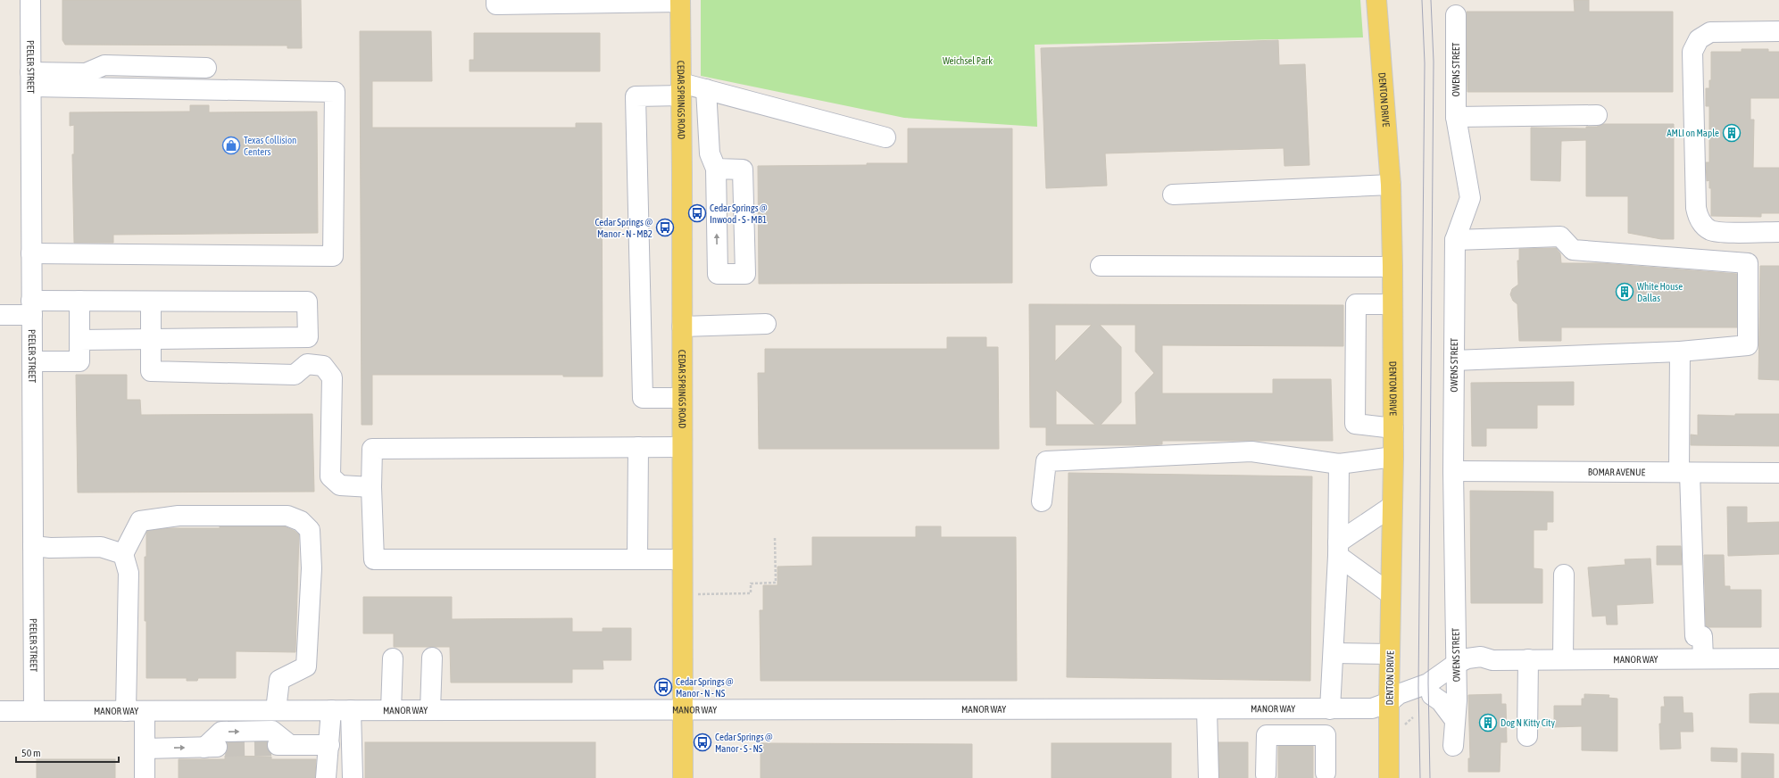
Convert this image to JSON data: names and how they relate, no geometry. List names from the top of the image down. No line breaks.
{"streets":{"main road":["CEDAR SPRINGS ROAD","DENTON DRIVE"],"street":["PEELER STREET","OWENS STREET","BOMAR AVENUE","MANOR WAY"]},"crossings":[["PEELER STREET","MANOR WAY"],["OWENS STREET","BOMAR AVENUE"],["OWENS STREET","MANOR WAY"],["CEDAR SPRINGS ROAD","MANOR WAY"],["DENTON DRIVE","MANOR WAY"]],"parks":["Weichsel Park"],"places":{"building":["AMLI on Maple","White House Dallas","Dog N Kitty City"],"shop":["Texas Collision Centers"],"bus stop":["Cedar Springs @ Inwood - S - MB1","Cedar Springs @ Manor - N - MB2","Cedar Springs @ Manor - N - NS","Cedar Springs @ Manor - S - NS"]},"scale_bar":"50 m"}
